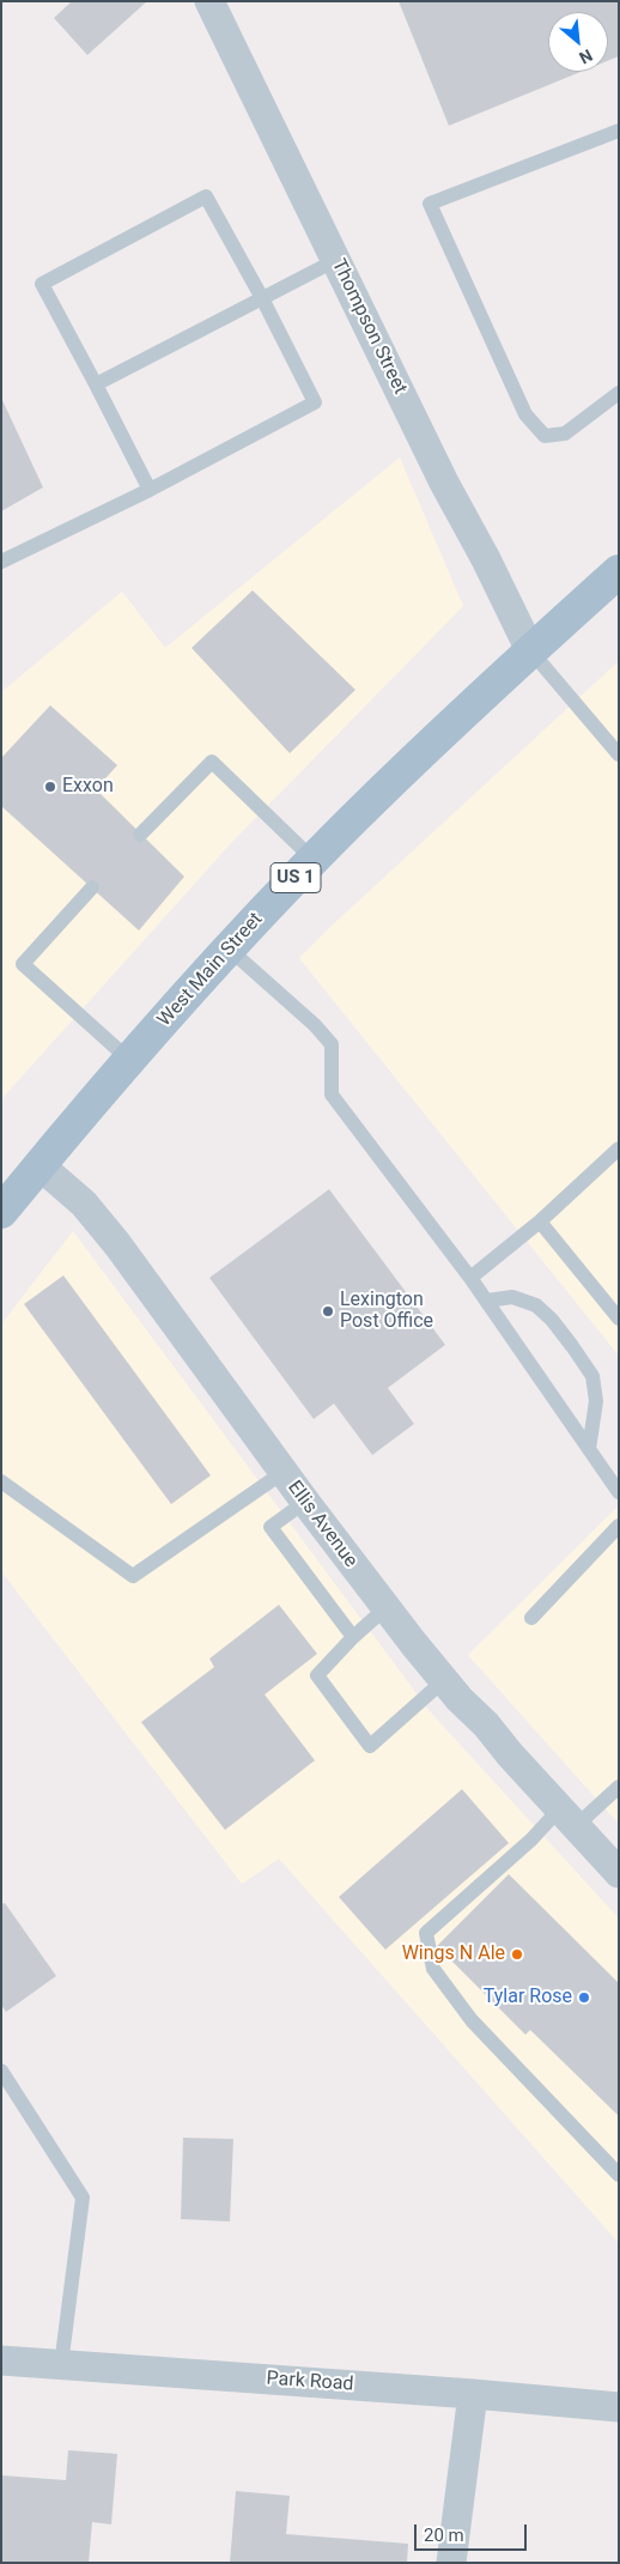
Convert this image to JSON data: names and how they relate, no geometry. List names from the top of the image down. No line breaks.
{"streets":{"main road":["US 1","West Main Street"],"street":["Thompson Street","Ellis Avenue","Park Road"]},"crossings":[["Thompson Street","West Main Street"],["West Main Street","Ellis Avenue"]],"places":["Exxon","Lexington Post Office","Wings N Ale","Tylar Rose"],"scale_bar":"20 m","north":"bottom right"}
